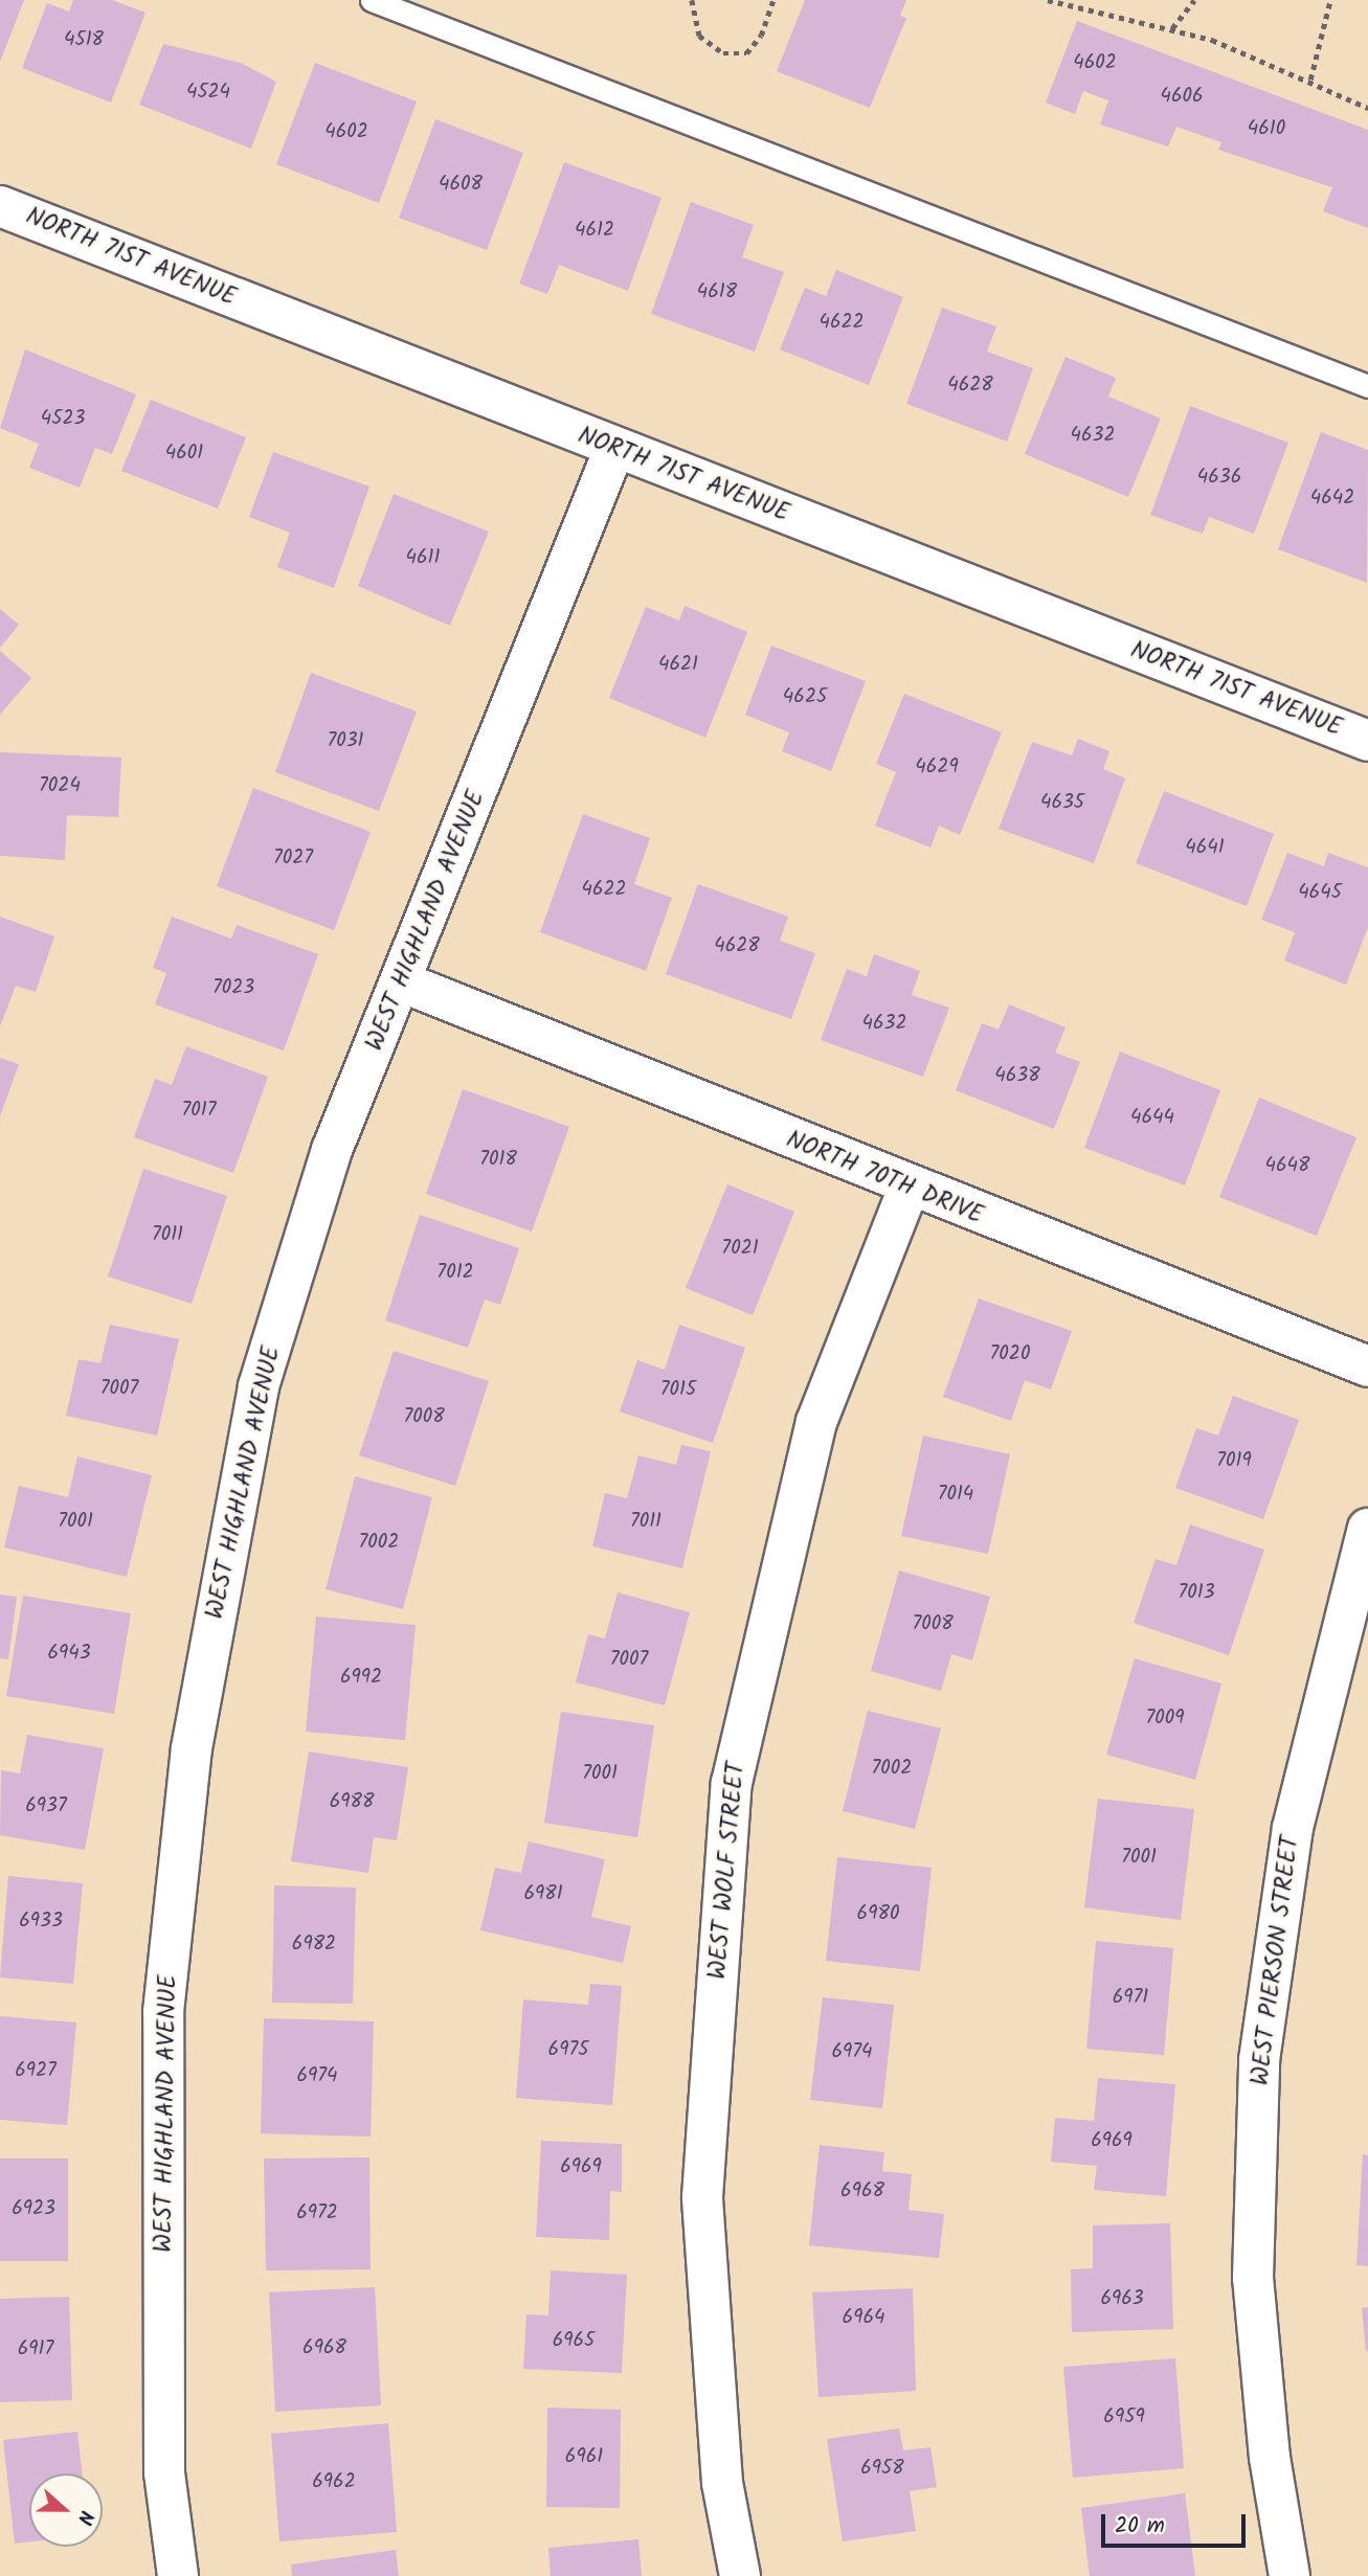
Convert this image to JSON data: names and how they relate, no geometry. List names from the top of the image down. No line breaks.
{"streets":{"street":["NORTH 71ST AVENUE","WEST HIGHLAND AVENUE","NORTH 70TH DRIVE","WEST WOLF STREET","WEST PIERSON STREET"]},"crossings":[["NORTH 71ST AVENUE","WEST HIGHLAND AVENUE"],["WEST HIGHLAND AVENUE","NORTH 70TH DRIVE"],["NORTH 70TH DRIVE","WEST WOLF STREET"]],"house_numbers":["4518","4602","4524","4606","4610","4602","4608","4612","4618","4622","4628","4523","4632","4601","4636","4642","4611","4621","4625","7031","4629","7024","4635","4641","7027","4622","4645","4628","7023","4632","4638","7017","4644","7018","4648","7011","7021","7012","7020","7007","7015","7008","7019","7014","7001","7011","7002","7013","7008","6943","7007","6992","7009","7002","7001","6988","6937","7001","6981","6980","6933","6982","6971","6975","6974","6927","6974","6969","6969","6968","6923","6972","6963","6964","6965","6968","6917","6959","6961","6958","6962"],"scale_bar":"20 m","north":"right"}
